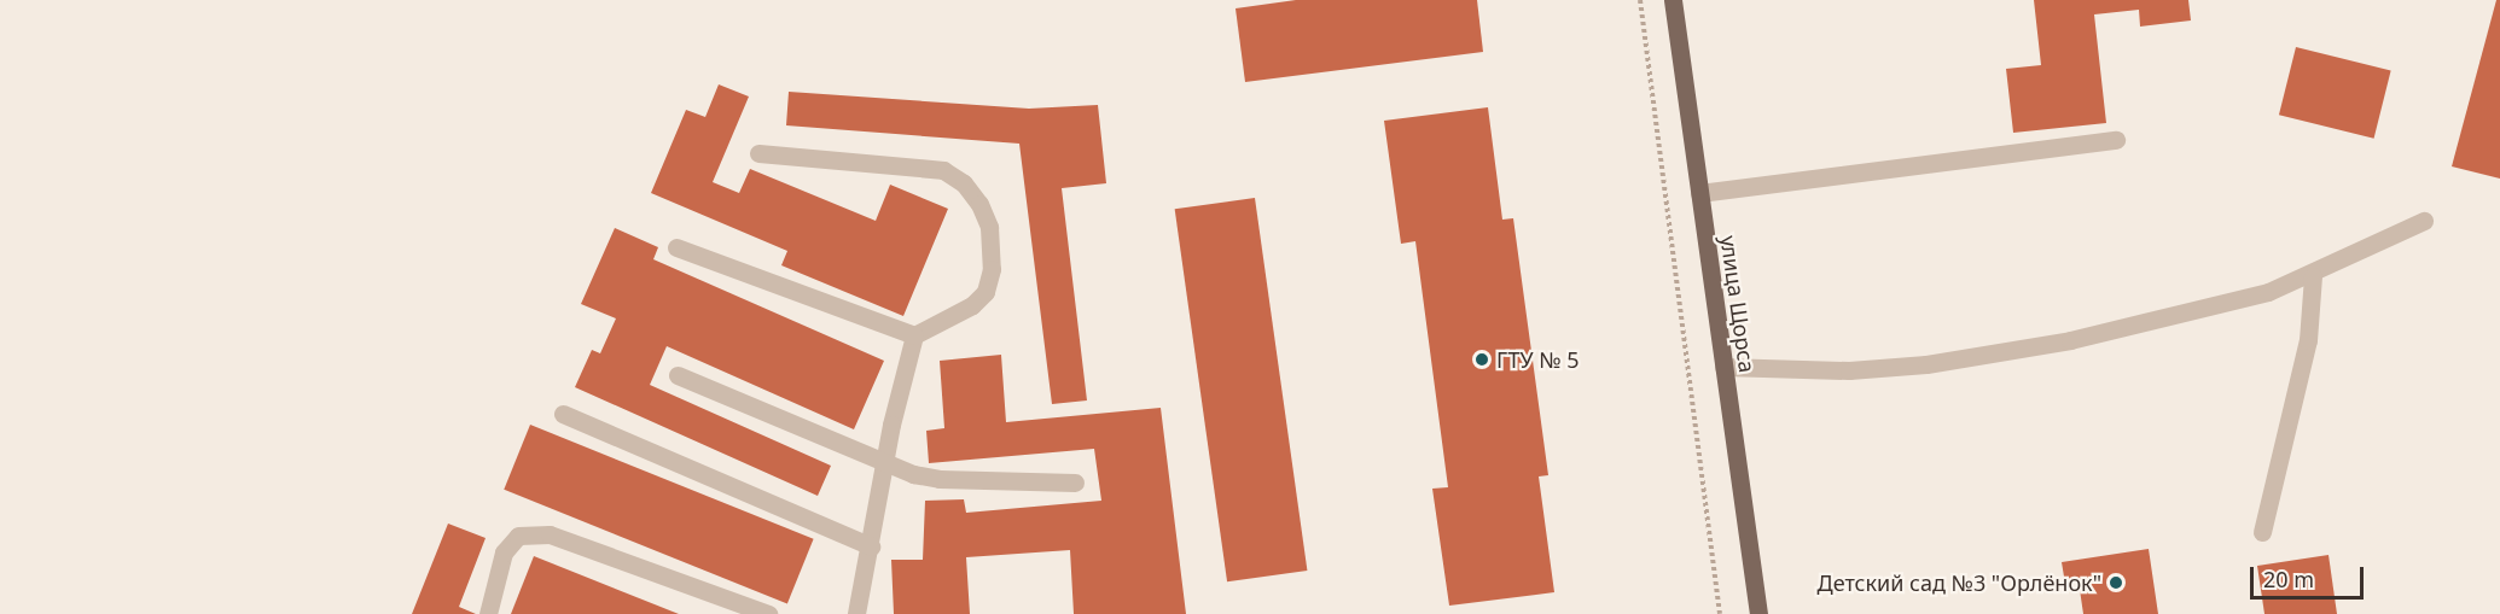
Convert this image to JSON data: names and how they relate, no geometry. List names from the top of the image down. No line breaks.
{"streets":{"main road":["улица Щорса"]},"places":["ГТУ № 5","Детский сад №3 \"Орлёнок\""],"scale_bar":"20 m"}
